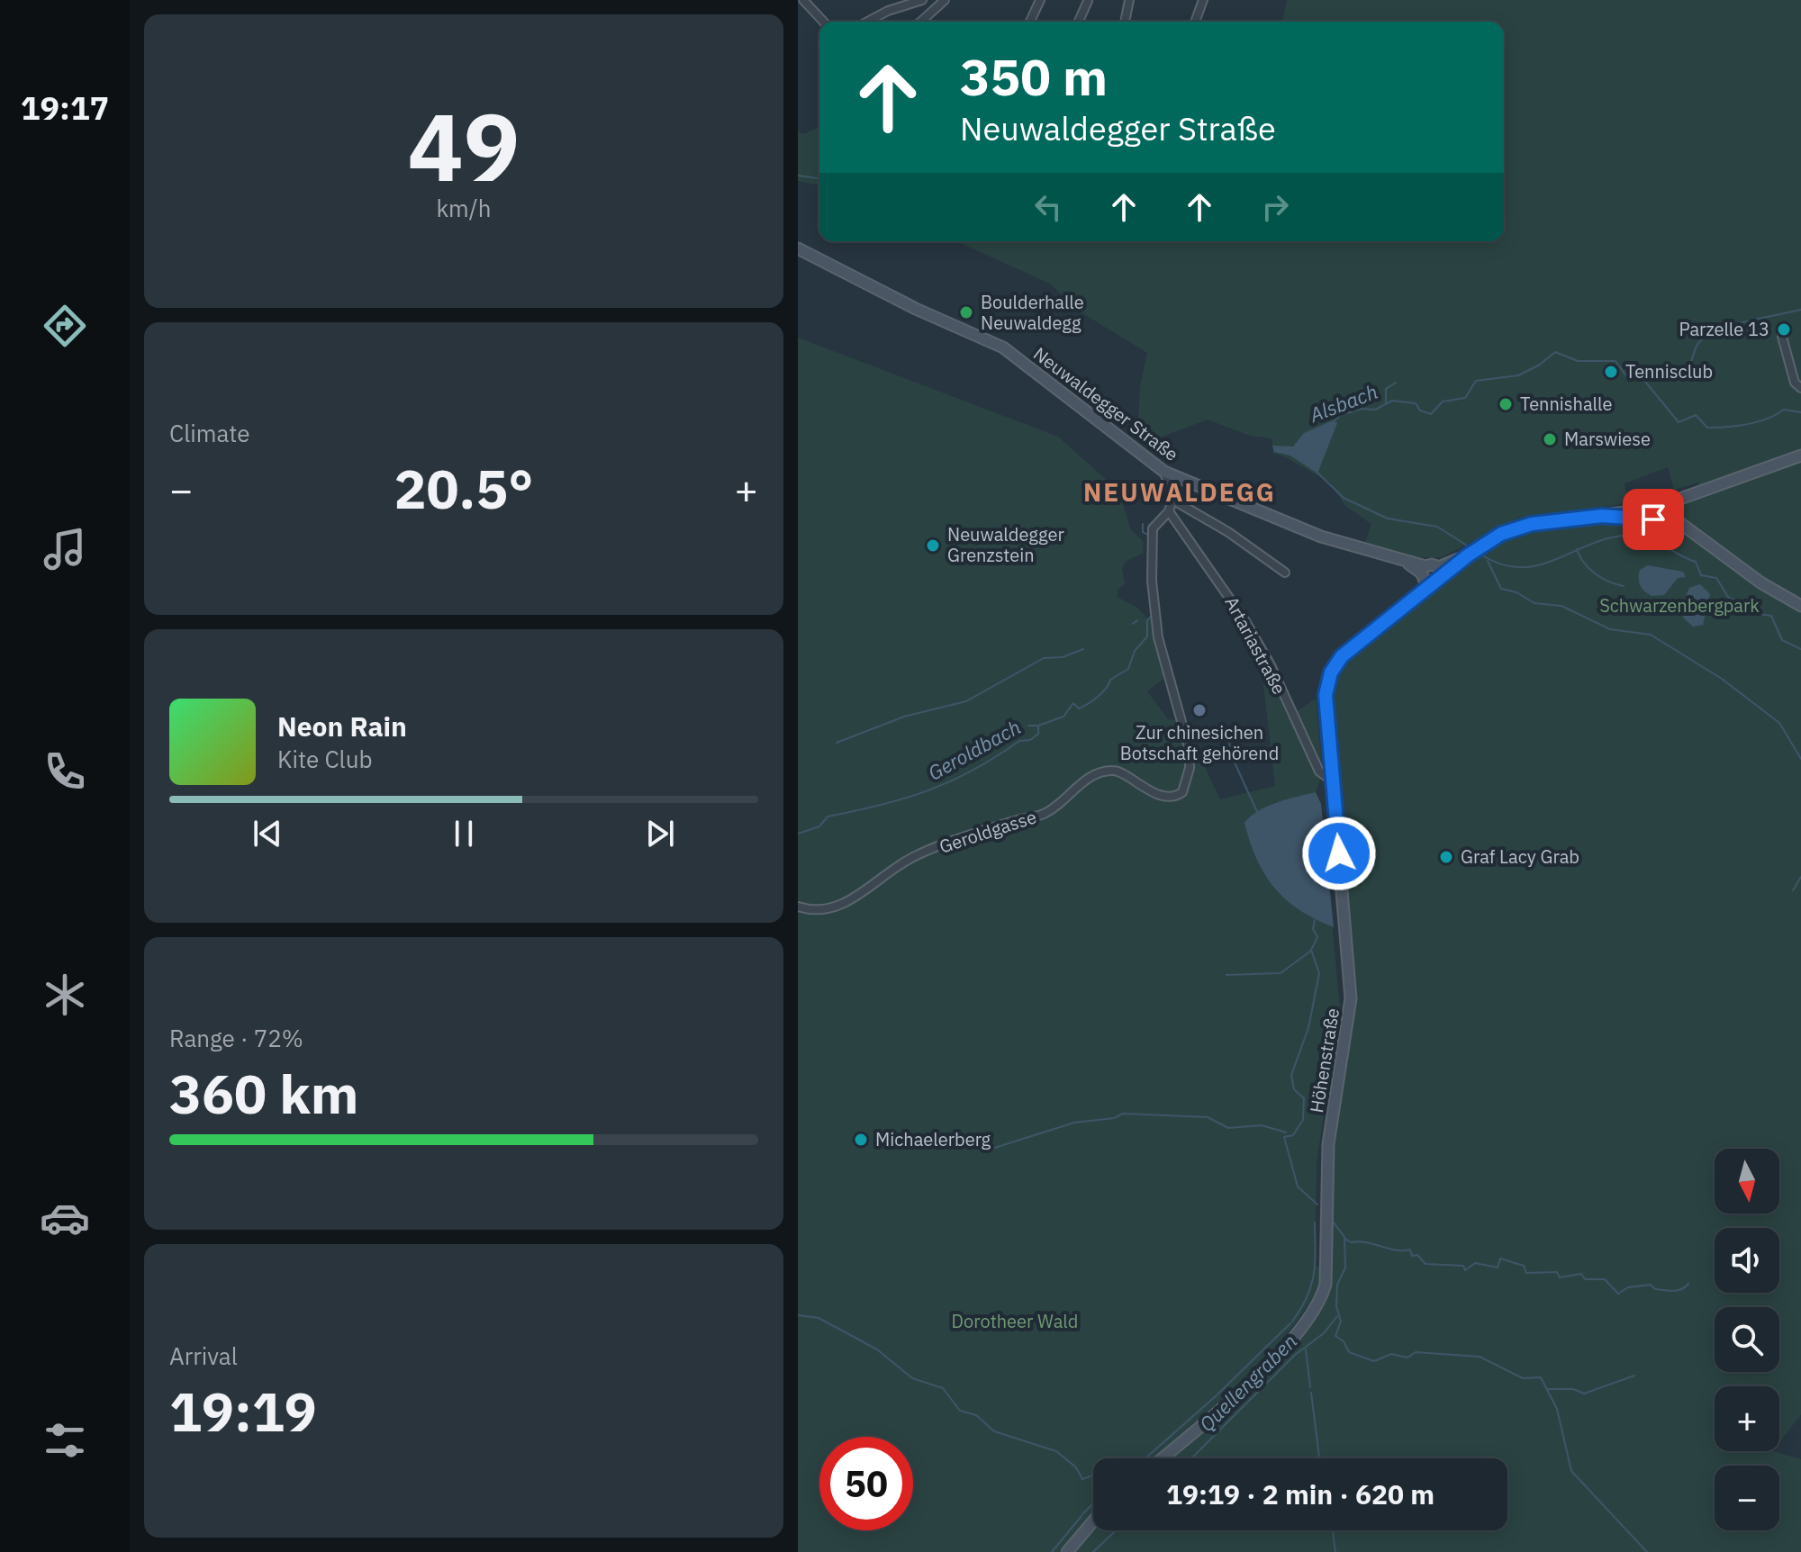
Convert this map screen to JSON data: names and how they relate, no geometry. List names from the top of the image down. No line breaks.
{"streets":{"main road":["Neuwaldegger Straße","Höhenstraße"],"street":["Artariastraße","Geroldgasse"]},"crossings":[["Neuwaldegger Straße","Höhenstraße"],["Artariastraße","Geroldgasse"],["Artariastraße","Höhenstraße"]],"districts":["NEUWALDEGG"],"water":["Alsbach","Geroldbach","Quellengraben"],"parks":["Schwarzenbergpark","Dorotheer Wald"],"places":["Boulderhalle Neuwaldegg","Parzelle 13","Tennisclub","Tennishalle","Marswiese","Neuwaldegger Grenzstein","Zur chinesichen Botschaft gehörend","Graf Lacy Grab","Michaelerberg"],"north":"bottom","page":{"tabs":"19:17","tile":[["49","km/h"],"Climate",["Range · 72%","360 km"],["Arrival","19:19"]],"turn":["350 m","Neuwaldegger Straße"],"heat":["−","20.5°","+"],"song":["Neon Rain","Kite Club"],"map_buttons":["+","−"],"limit":"50","trip":"19:19 · 2 min · 620 m"}}
